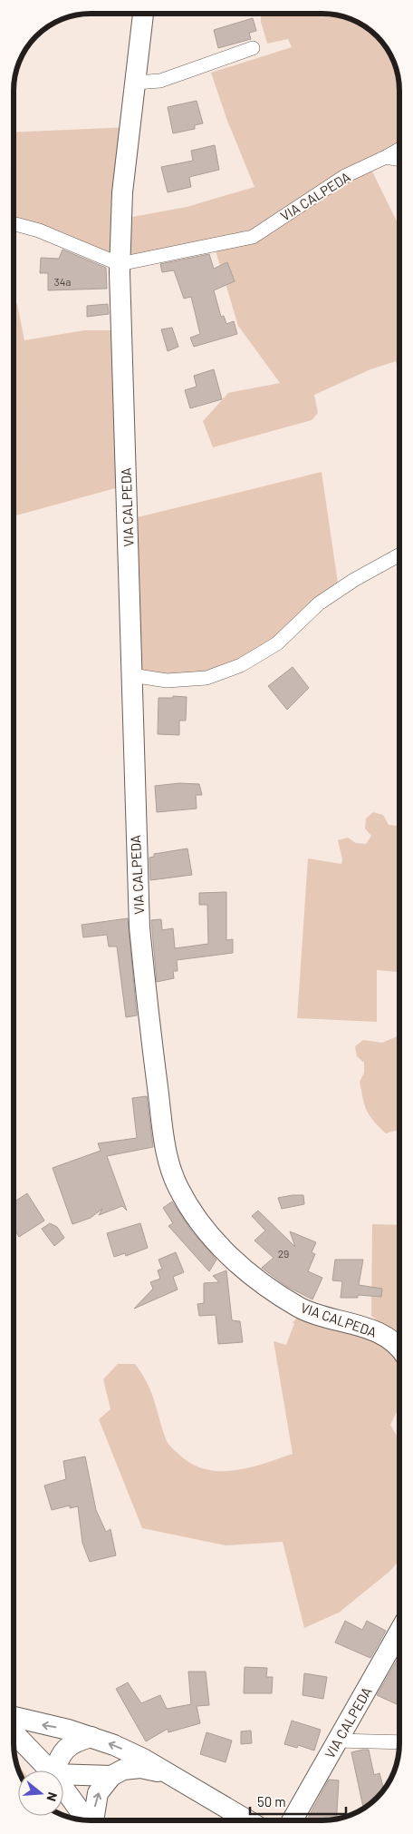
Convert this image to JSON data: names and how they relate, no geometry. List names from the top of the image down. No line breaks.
{"streets":{"street":["VIA CALPEDA"]},"house_numbers":["34a","29"],"scale_bar":"50 m","north":"right"}
